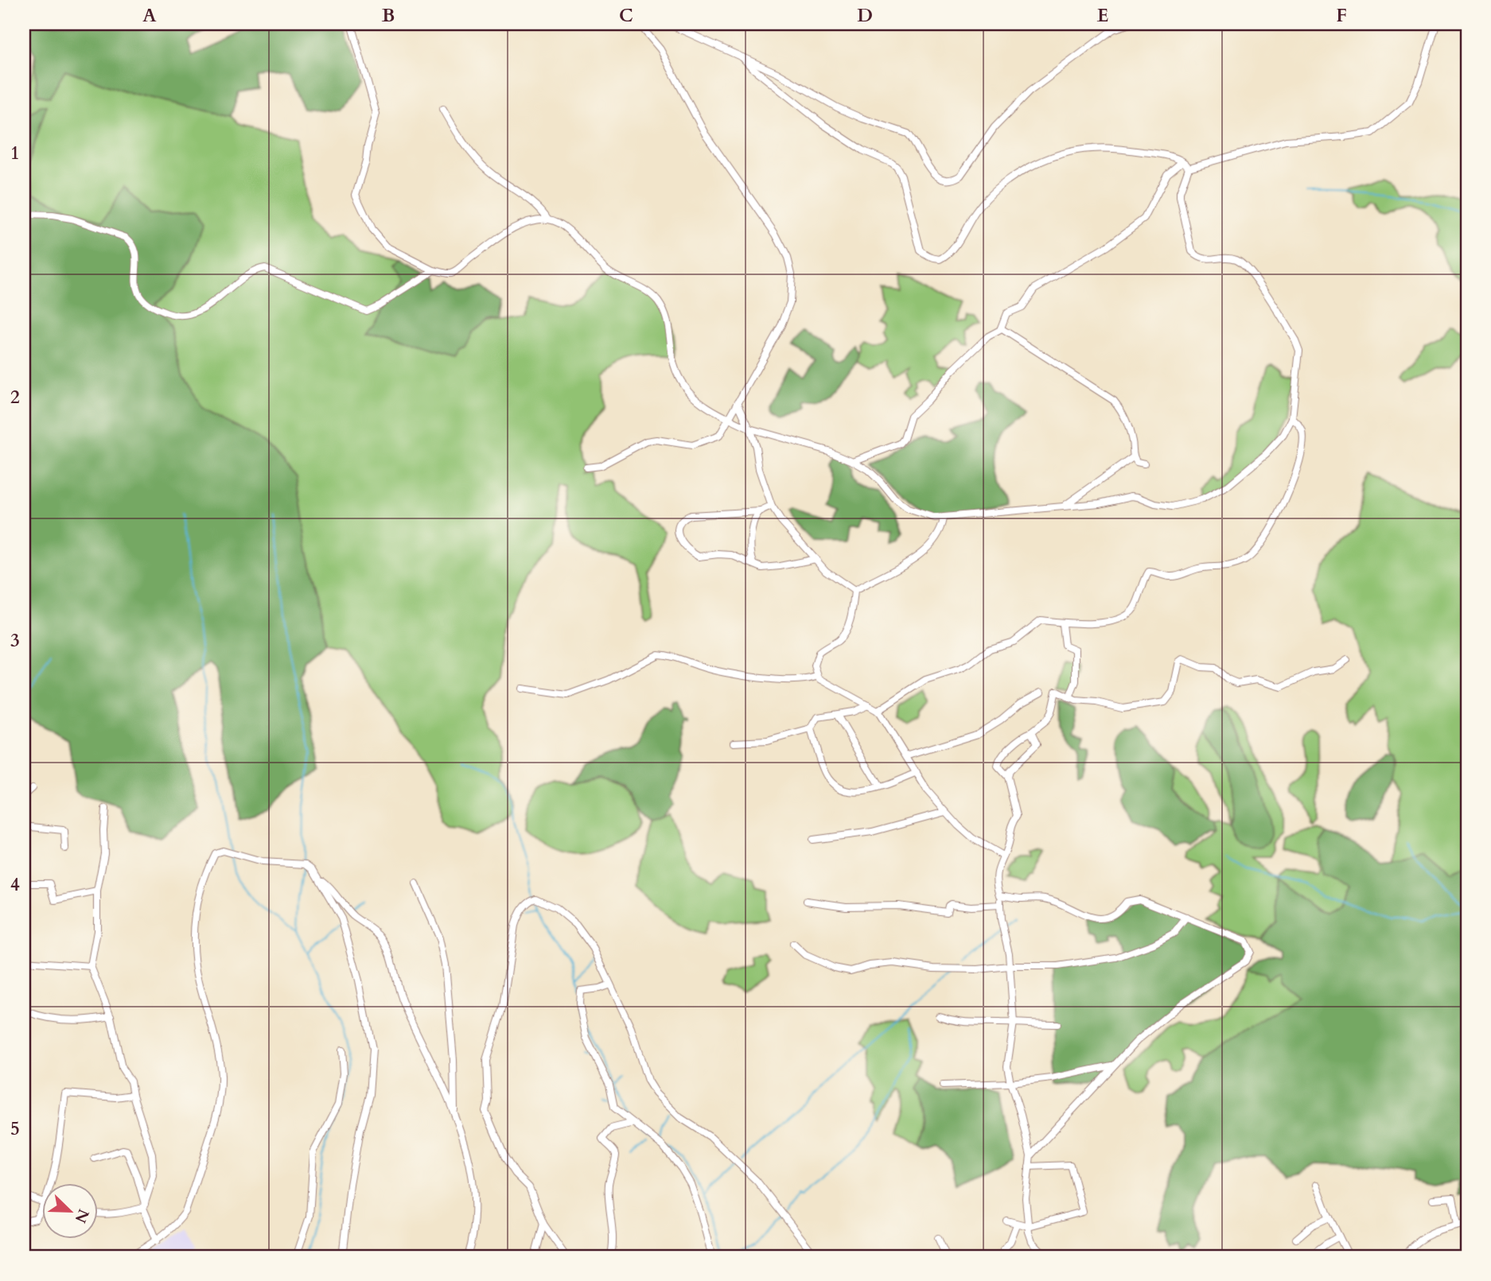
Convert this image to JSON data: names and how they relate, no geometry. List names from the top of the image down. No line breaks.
{"north":"bottom right","grid":{"columns":["A","B","C","D","E","F"],"rows":["1","2","3","4","5"]}}
